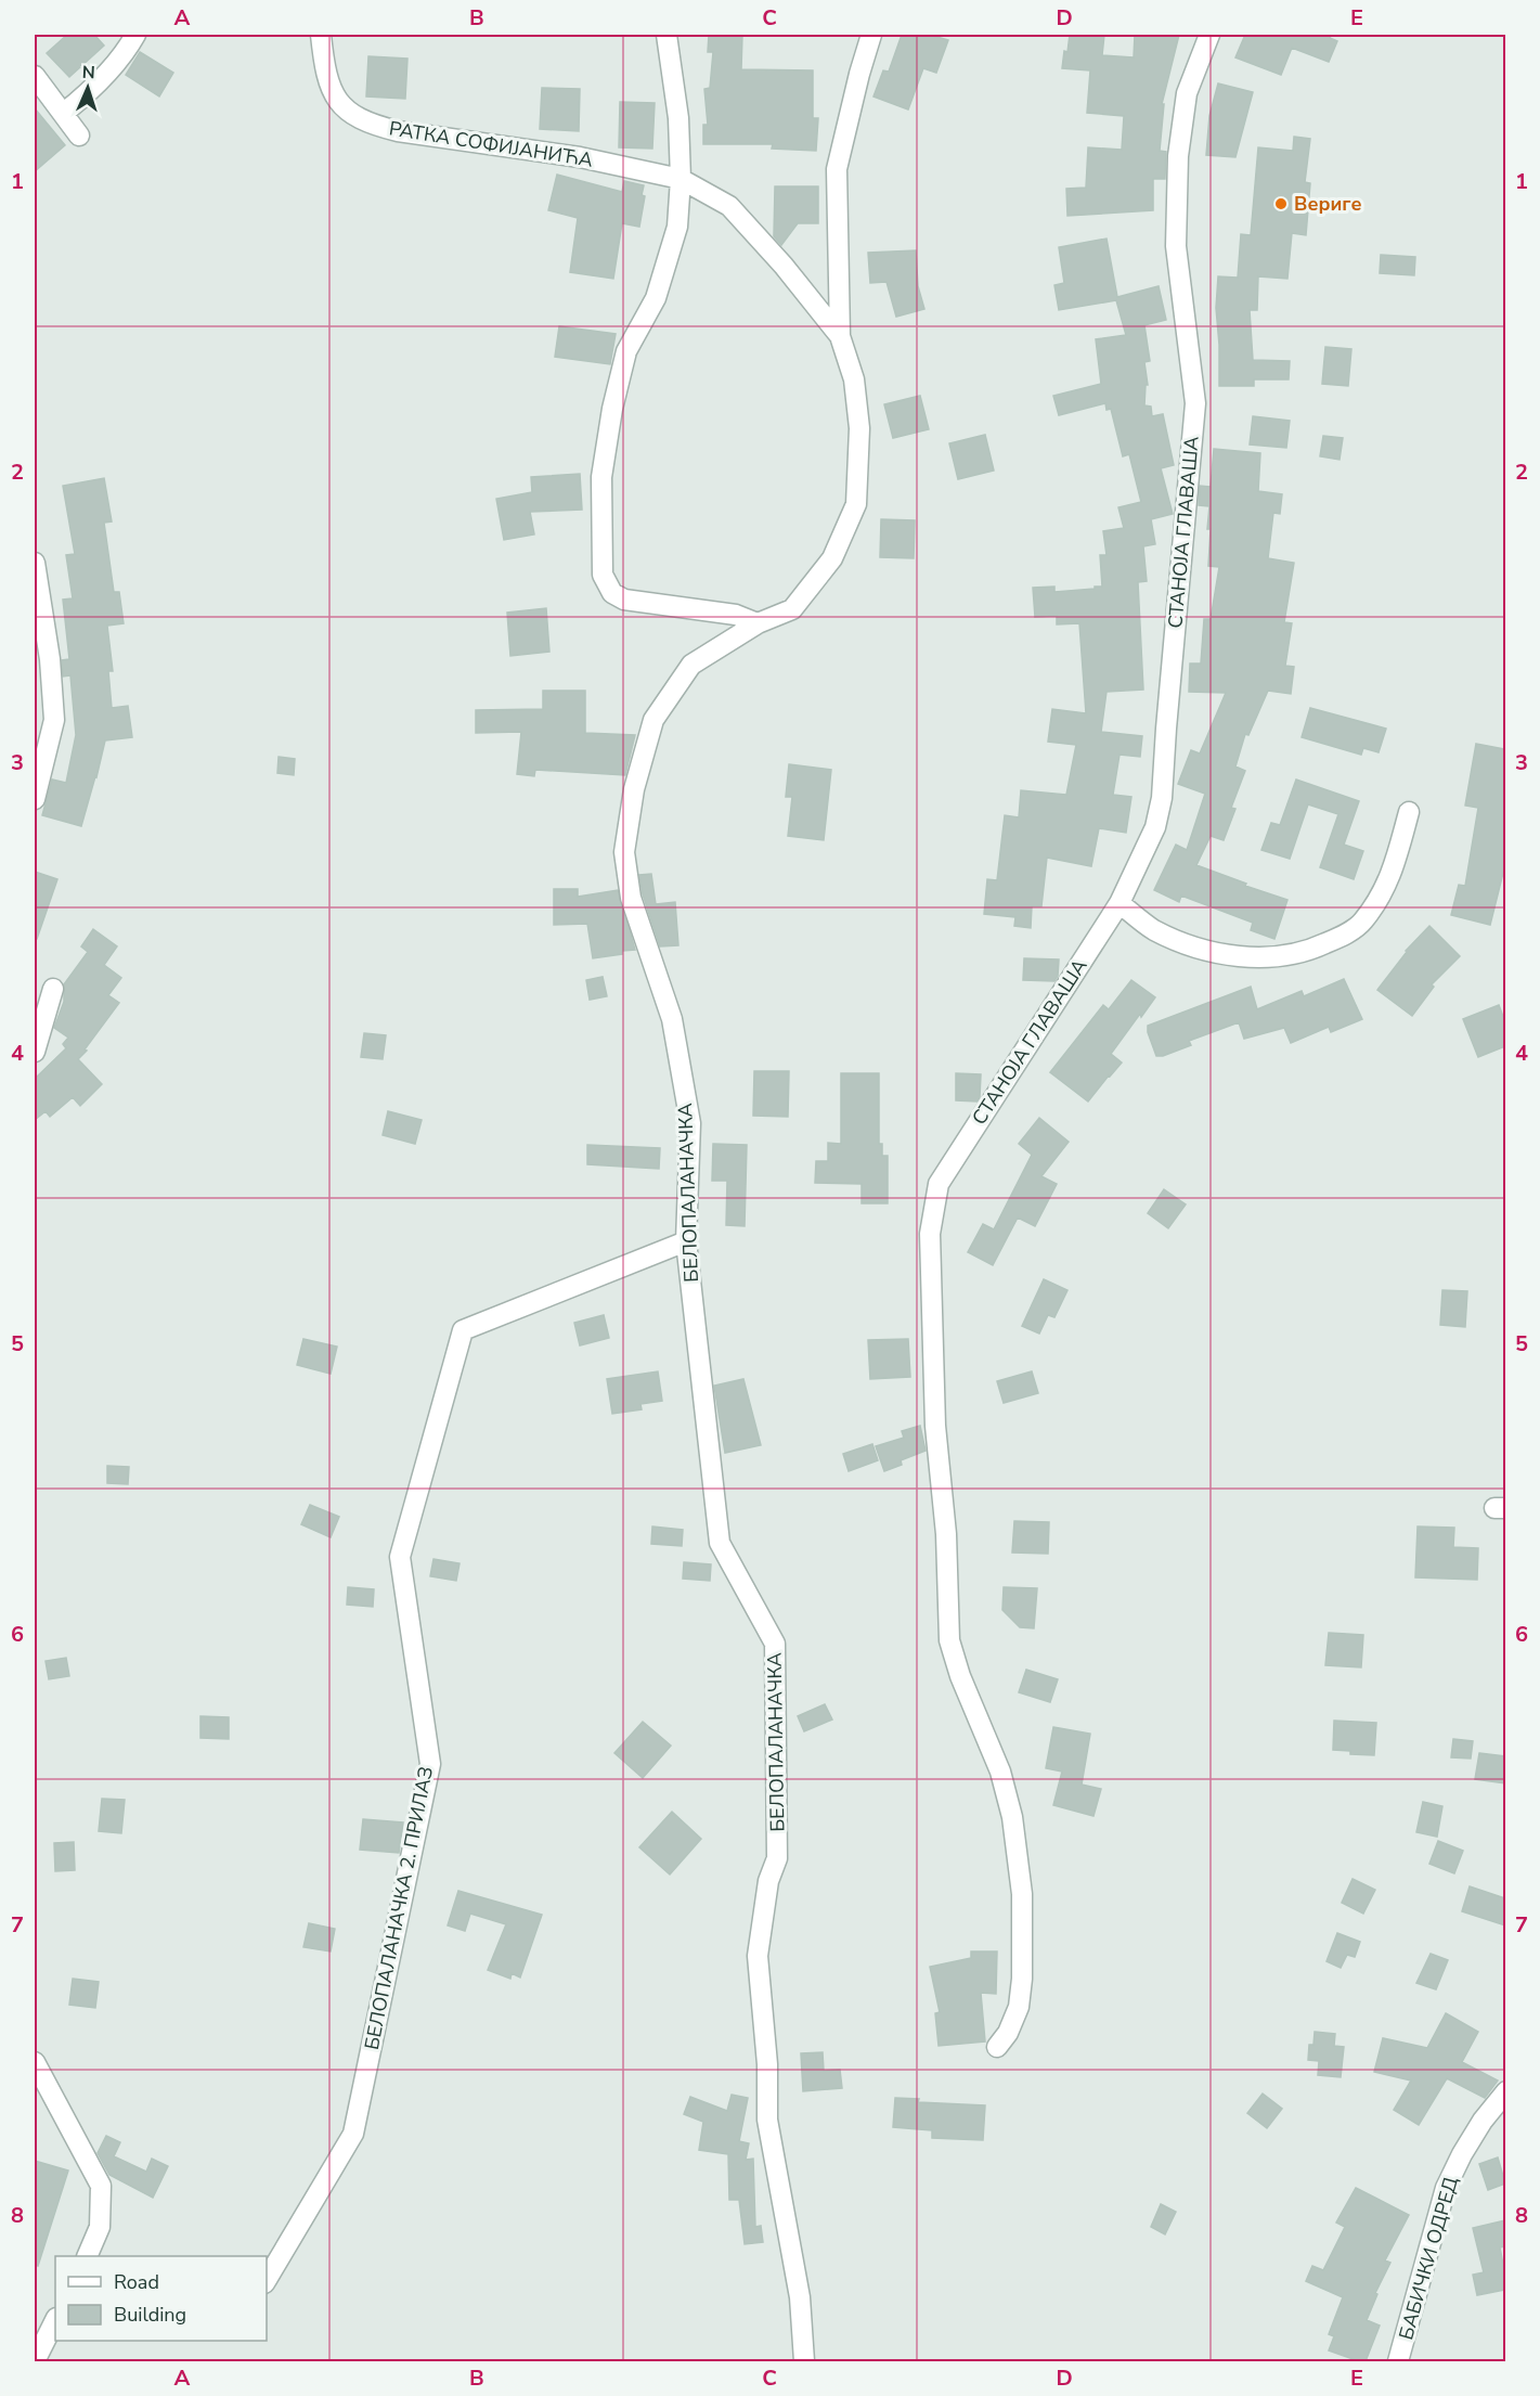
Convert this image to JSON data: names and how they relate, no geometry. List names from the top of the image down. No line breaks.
{"streets":{"street":["РАТКА СОФИЈАНИЋА","СТАНОЈА ГЛАВАША","БЕЛОПАЛАНАЧКА","БЕЛОПАЛАНАЧКА 2. ПРИЛАЗ","БАБИЧКИ ОДРЕД"]},"crossings":[["РАТКА СОФИЈАНИЋА","БЕЛОПАЛАНАЧКА"],["БЕЛОПАЛАНАЧКА","БЕЛОПАЛАНАЧКА 2. ПРИЛАЗ"]],"places":["Вериге"],"legend":["Road","Building"],"north":"top","grid":{"columns":["A","B","C","D","E"],"rows":["1","2","3","4","5","6","7","8"]}}
